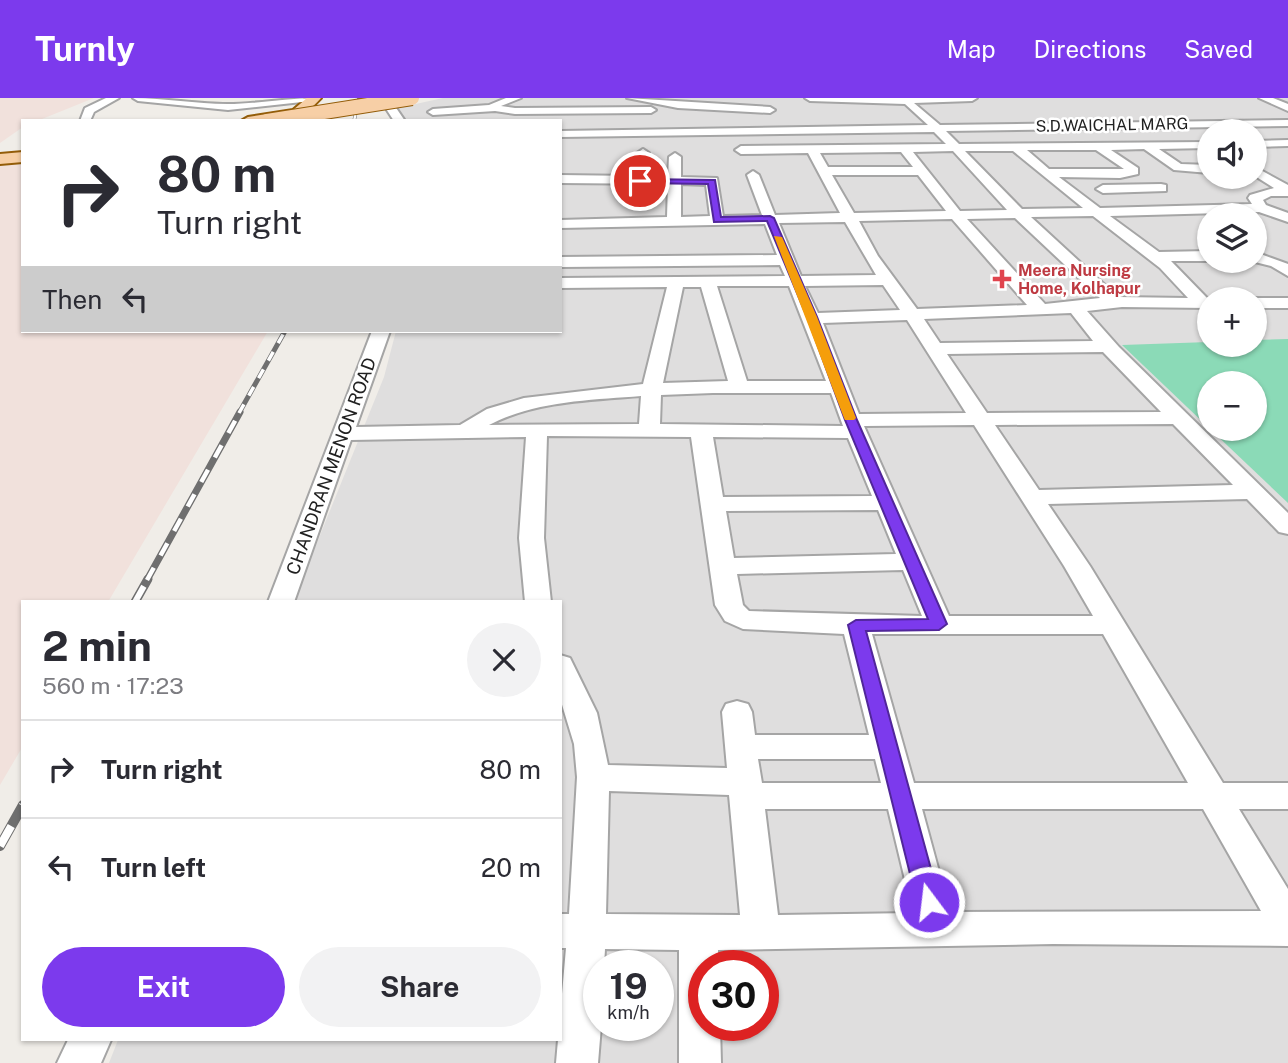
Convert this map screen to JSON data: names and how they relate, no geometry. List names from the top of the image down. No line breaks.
{"streets":{"street":["S.D.WAICHAL MARG","CHANDRAN MENON ROAD"]},"places":{"health":["Meera Nursing Home, Kolhapur"]},"page":{"header":"Turnly","nav":["Map","Directions","Saved"],"map_buttons":["+","−"],"turn":["80 m","Turn right"],"then":"Then","heading":["2 min","560 m · 17:23"],"list":[{"name":"Turn right","value":"80 m"},{"name":"Turn left","value":"20 m"}],"buttons":["Exit","Share"],"speed":"19 km/h","limit":"30"}}
